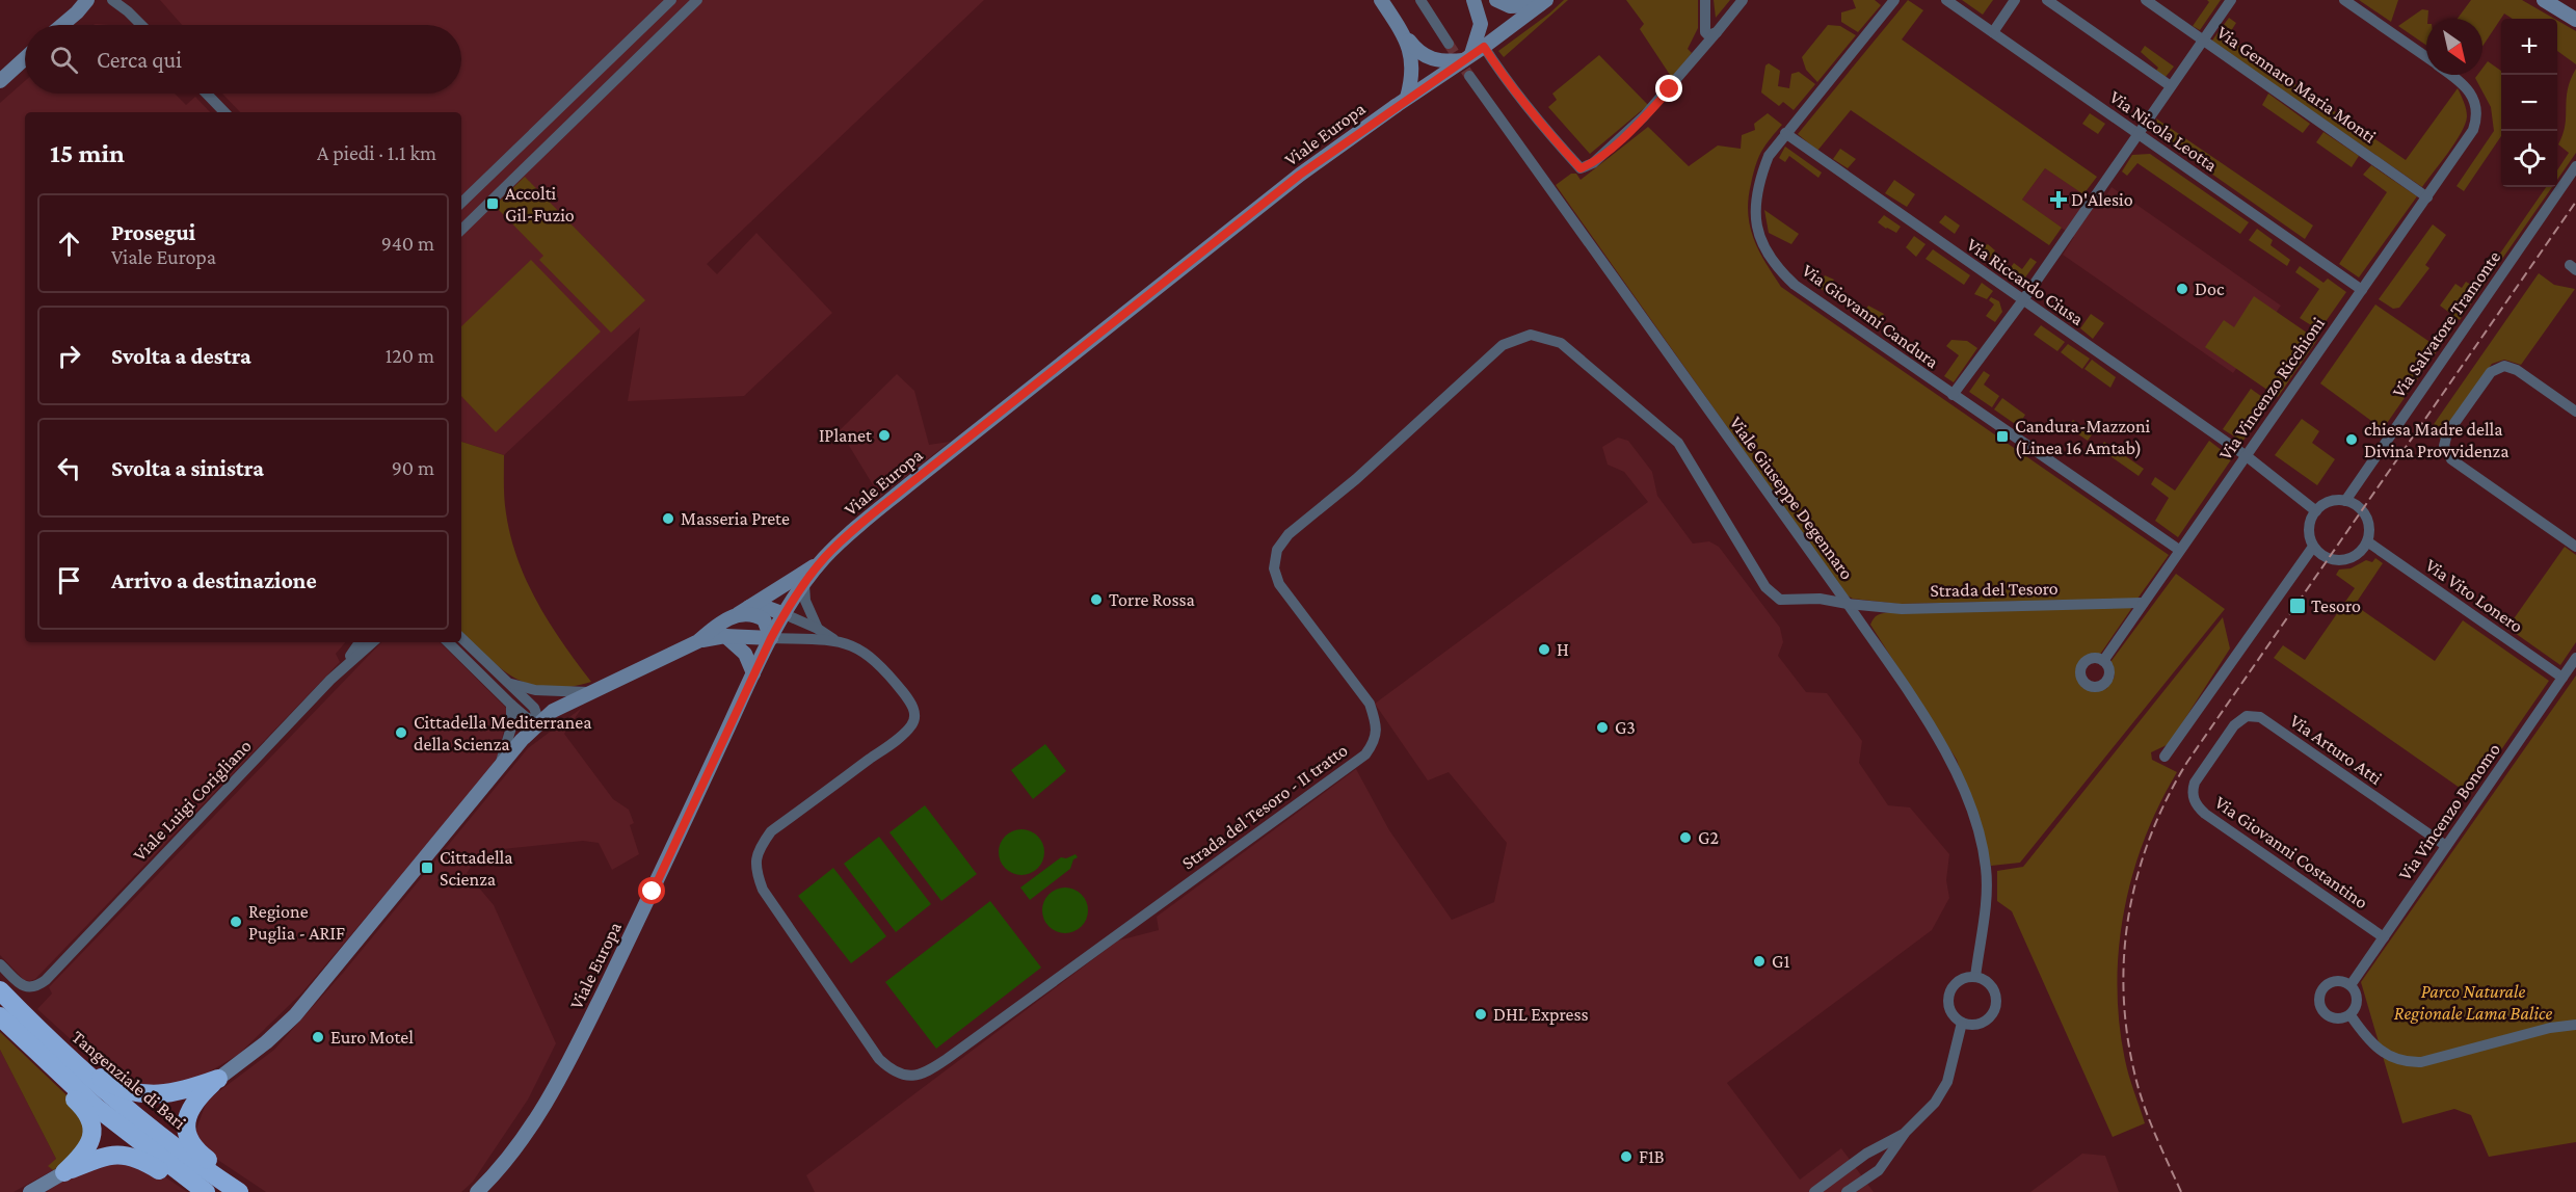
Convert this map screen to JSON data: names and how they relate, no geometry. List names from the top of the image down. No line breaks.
{"streets":{"highway":["Tangenziale di Bari"],"main road":["Viale Europa"],"street":["Via Gennaro Maria Monti","Via Nicola Leotta","Via Riccardo Ciusa","Via Giovanni Candura","Via Salvatore Tramonte","Via Vincenzo Ricchioni","Viale Giuseppe Degennaro","Strada del Tesoro","Via Vito Lonero","Via Arturo Atti","Viale Luigi Corigliano","Strada del Tesoro - II tratto","Via Vincenzo Bonomo","Via Giovanni Costantino"]},"crossings":[["Via Gennaro Maria Monti","Via Vincenzo Ricchioni"],["Via Nicola Leotta","Via Vincenzo Ricchioni"],["Via Riccardo Ciusa","Via Giovanni Candura"],["Via Riccardo Ciusa","Via Salvatore Tramonte"],["Via Riccardo Ciusa","Via Vincenzo Ricchioni"],["Via Riccardo Ciusa","Via Vito Lonero"],["Via Giovanni Candura","Via Vincenzo Ricchioni"],["Via Salvatore Tramonte","Via Vito Lonero"],["Via Vincenzo Ricchioni","Strada del Tesoro"],["Viale Giuseppe Degennaro","Strada del Tesoro"],["Viale Giuseppe Degennaro","Strada del Tesoro - II tratto"],["Strada del Tesoro","Strada del Tesoro - II tratto"],["Via Vito Lonero","Via Vincenzo Bonomo"],["Via Arturo Atti","Via Vincenzo Bonomo"],["Via Arturo Atti","Via Giovanni Costantino"],["Via Vincenzo Bonomo","Via Giovanni Costantino"]],"parks":["Parco Naturale Regionale Lama Balice"],"places":{"health":["D'Alesio"],"transit":["Accolti Gil-Fuzio","Candura-Mazzoni (Linea 16 Amtab)","Tesoro","Cittadella Scienza"],"other":["Doc","IPlanet","chiesa Madre della Divina Provvidenza","Masseria Prete","Torre Rossa","H","G3","Cittadella Mediterranea della Scienza","G2","Regione Puglia - ARIF","G1","DHL Express","Euro Motel","F1B"]},"north":"bottom right","page":{"map_buttons":["+","−"],"search":"Cerca qui","heading":["15 min","A piedi · 1.1 km"],"list":[["Prosegui","Viale Europa","940 m"],["Svolta a destra","120 m"],["Svolta a sinistra","90 m"],"Arrivo a destinazione"]}}
